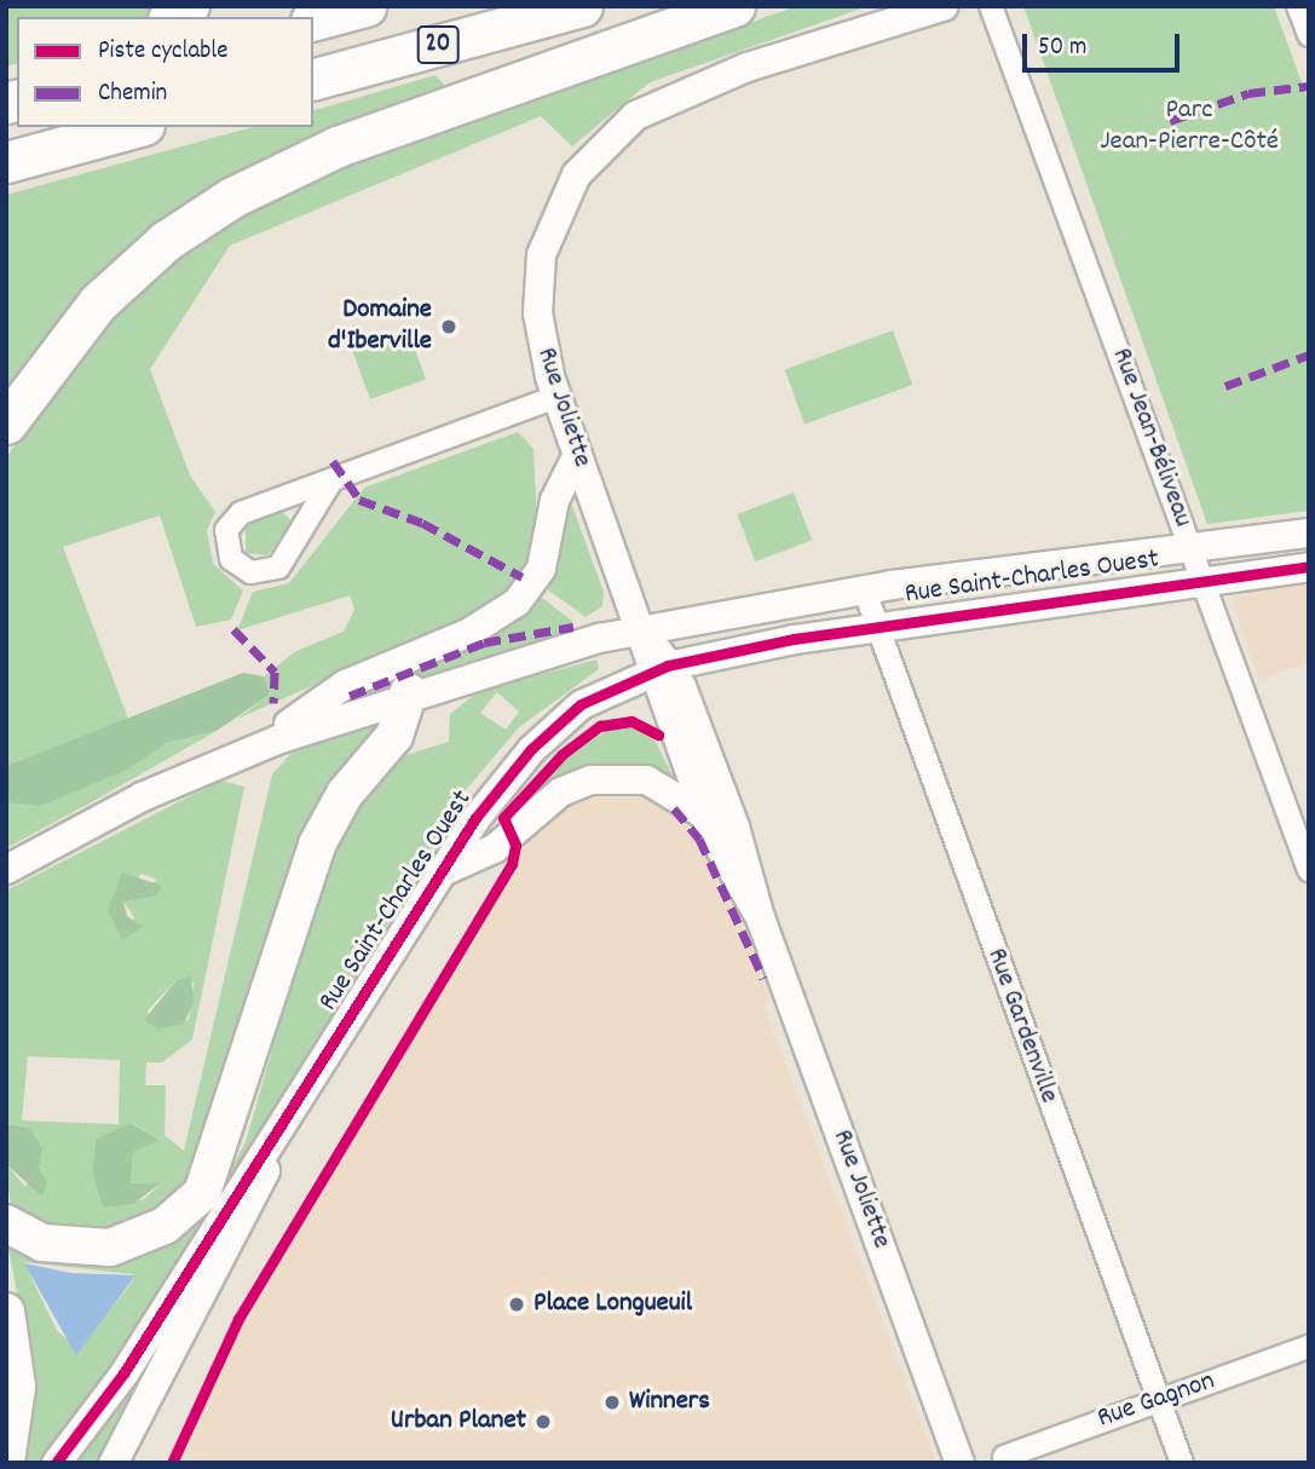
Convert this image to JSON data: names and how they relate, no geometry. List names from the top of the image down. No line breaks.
{"streets":{"highway":["20"],"street":["Rue Joliette","Rue Jean-Béliveau","Rue Saint-Charles Ouest","Rue Gardenville","Rue Gagnon"]},"crossings":[["Rue Joliette","Rue Saint-Charles Ouest"],["Rue Jean-Béliveau","Rue Saint-Charles Ouest"],["Rue Saint-Charles Ouest","Rue Gardenville"],["Rue Gardenville","Rue Gagnon"]],"parks":["Parc Jean-Pierre-Côté"],"places":["Domaine d'Iberville","Place Longueuil","Winners","Urban Planet"],"legend":["Piste cyclable","Chemin"],"scale_bar":"50 m"}
